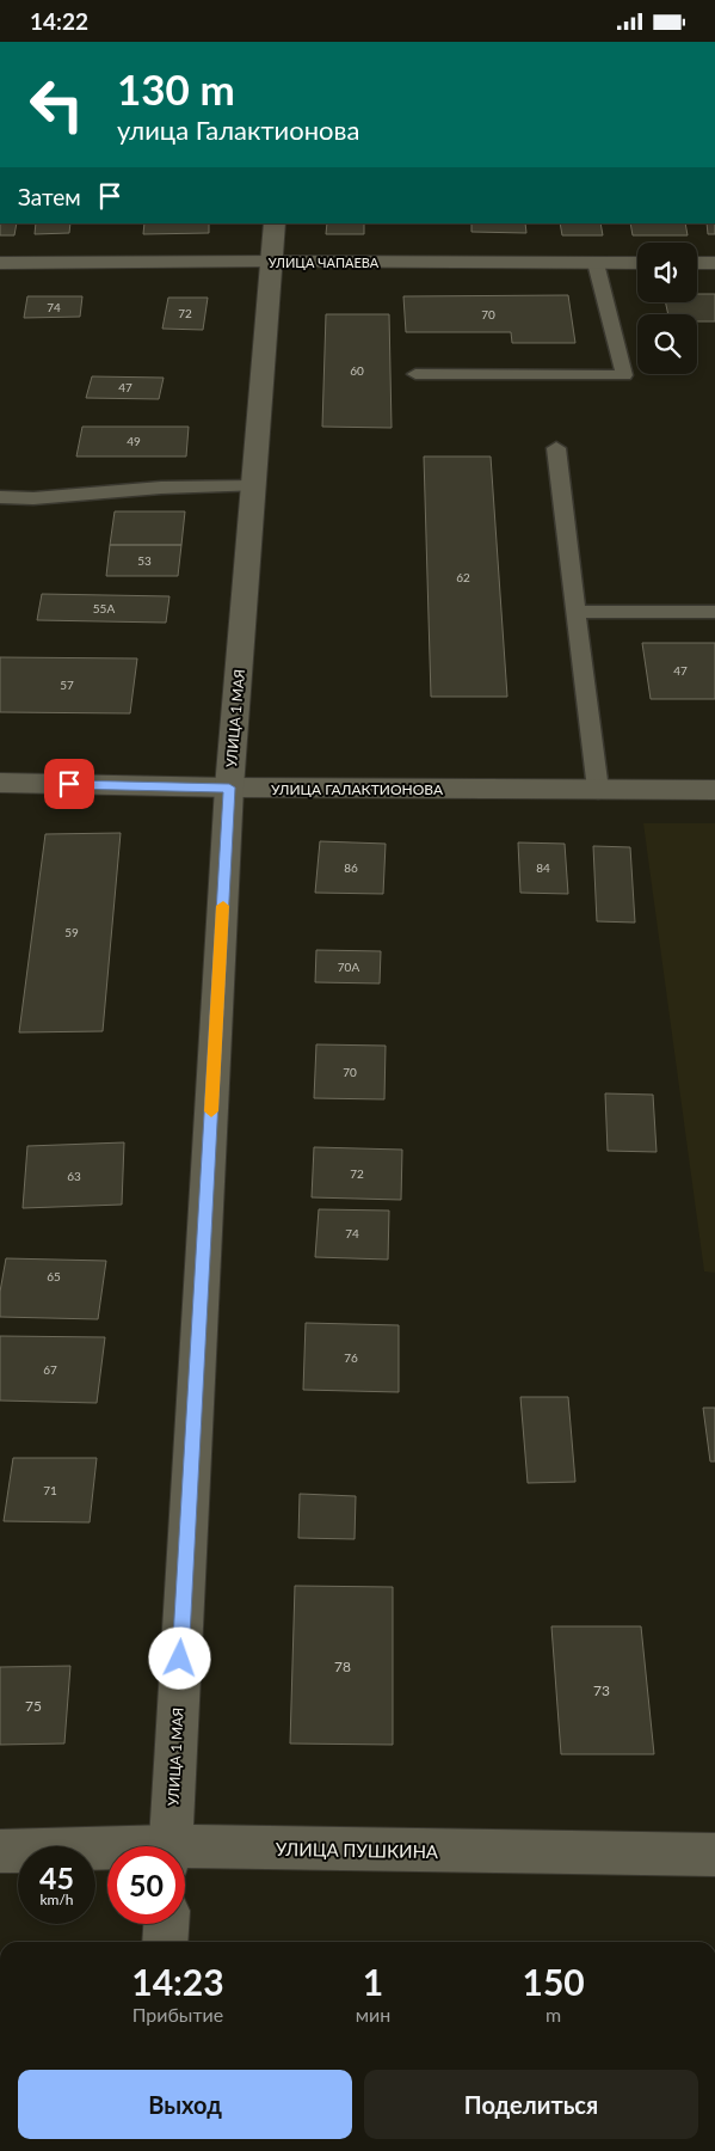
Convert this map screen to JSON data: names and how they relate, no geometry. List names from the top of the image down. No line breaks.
{"streets":{"main road":["УЛИЦА ЧАПАЕВА","УЛИЦА 1 МАЯ","УЛИЦА ГАЛАКТИОНОВА","УЛИЦА ПУШКИНА"]},"crossings":[["УЛИЦА ЧАПАЕВА","УЛИЦА 1 МАЯ"],["УЛИЦА 1 МАЯ","УЛИЦА ГАЛАКТИОНОВА"]],"house_numbers":["74","72","70","60","47","49","53","62","55А","47","57","86","84","59","70А","70","72","63","74","65","76","67","71","78","73","75"],"page":{"status":"14:22","turn":["130 m","улица Галактионова"],"then":"Затем","speed":"45 km/h","limit":"50","eta":["14:23","Прибытие","1","мин","150","m"],"buttons":["Выход","Поделиться"]}}
